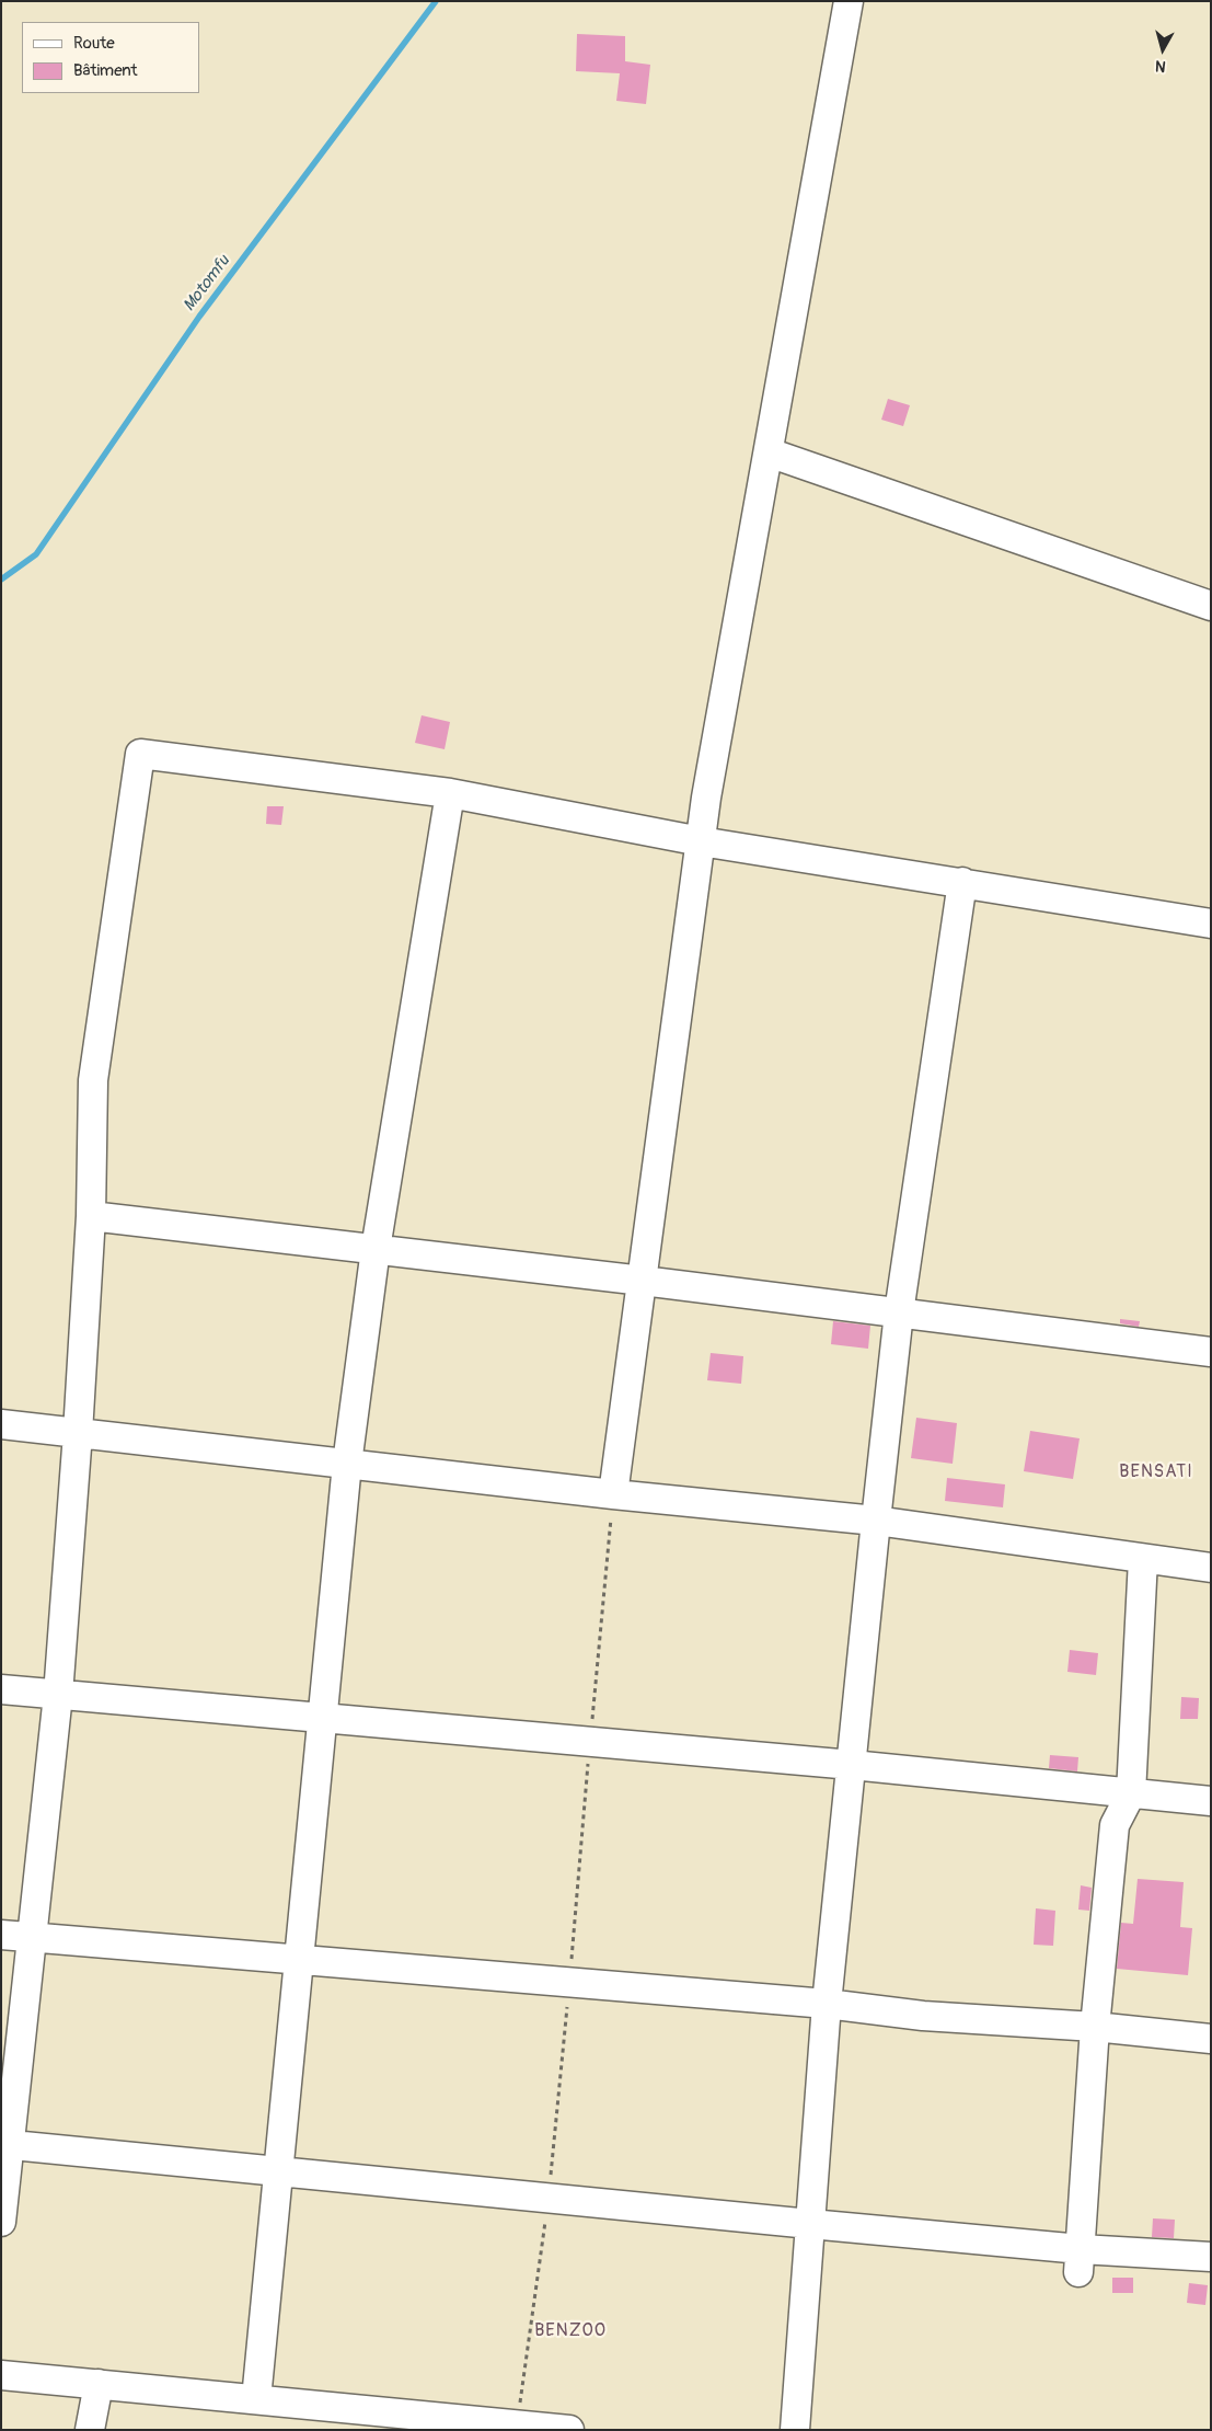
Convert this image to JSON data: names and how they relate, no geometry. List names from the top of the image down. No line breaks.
{"districts":["BENSATI","BENZOO"],"water":["Motomfu"],"legend":["Route","Bâtiment"],"north":"bottom"}
